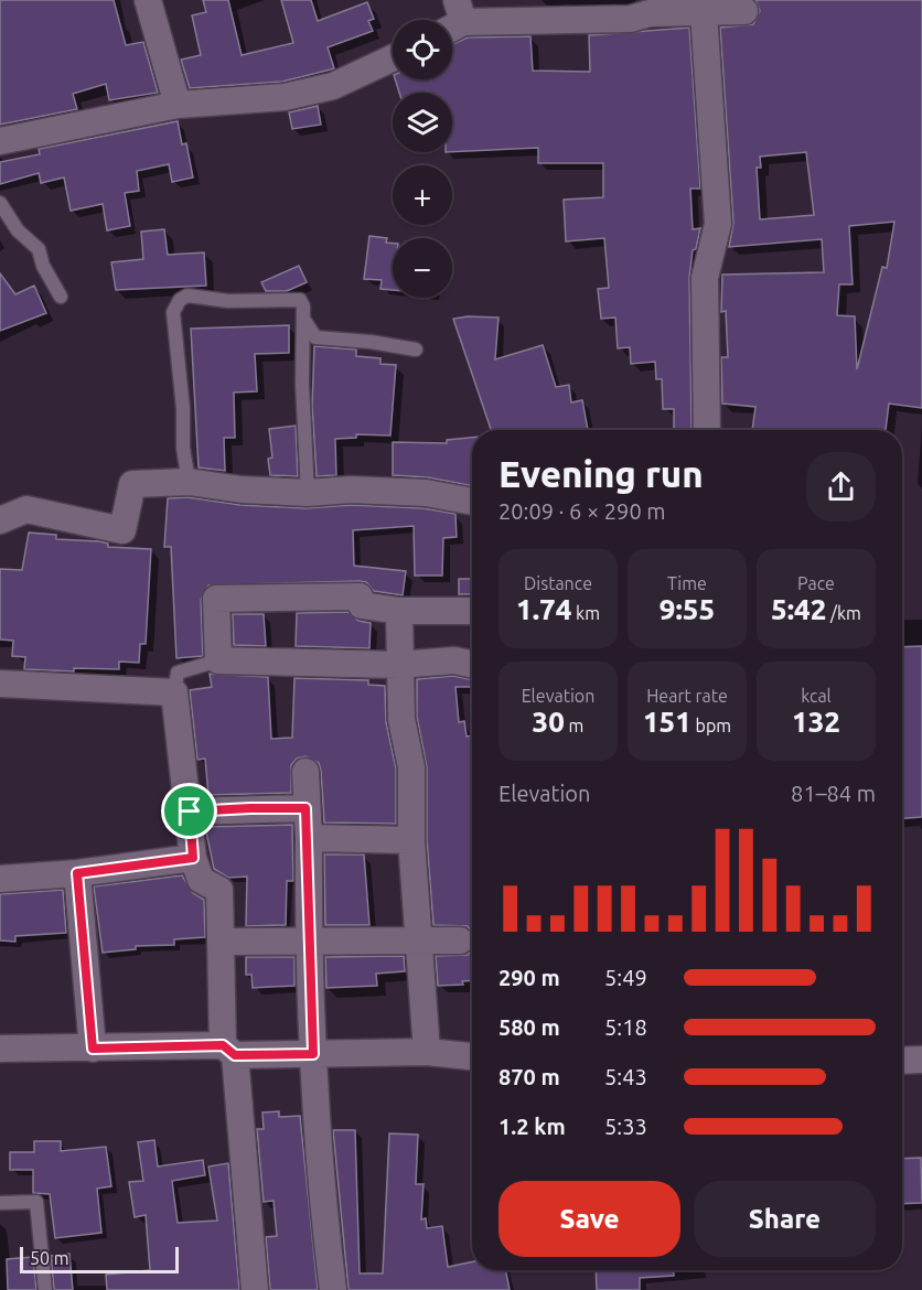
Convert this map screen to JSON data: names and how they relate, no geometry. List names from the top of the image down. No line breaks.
{"scale_bar":"50 m","page":{"map_buttons":["+","−"],"heading":["Evening run","20:09 · 6 × 290 m"],"stats":[["Distance","1.74 km"],["Time","9:55"],["Pace","5:42 /km"],["Elevation","30 m"],["Heart rate","151 bpm"],["kcal","132"]],"chart":["Elevation","81–84 m"],"list":[{"name":"290 m","note":"5:49"},{"name":"580 m","note":"5:18"},{"name":"870 m","note":"5:43"},{"name":"1.2 km","note":"5:33"}],"buttons":["Save","Share"],"scale":"50 m"}}
